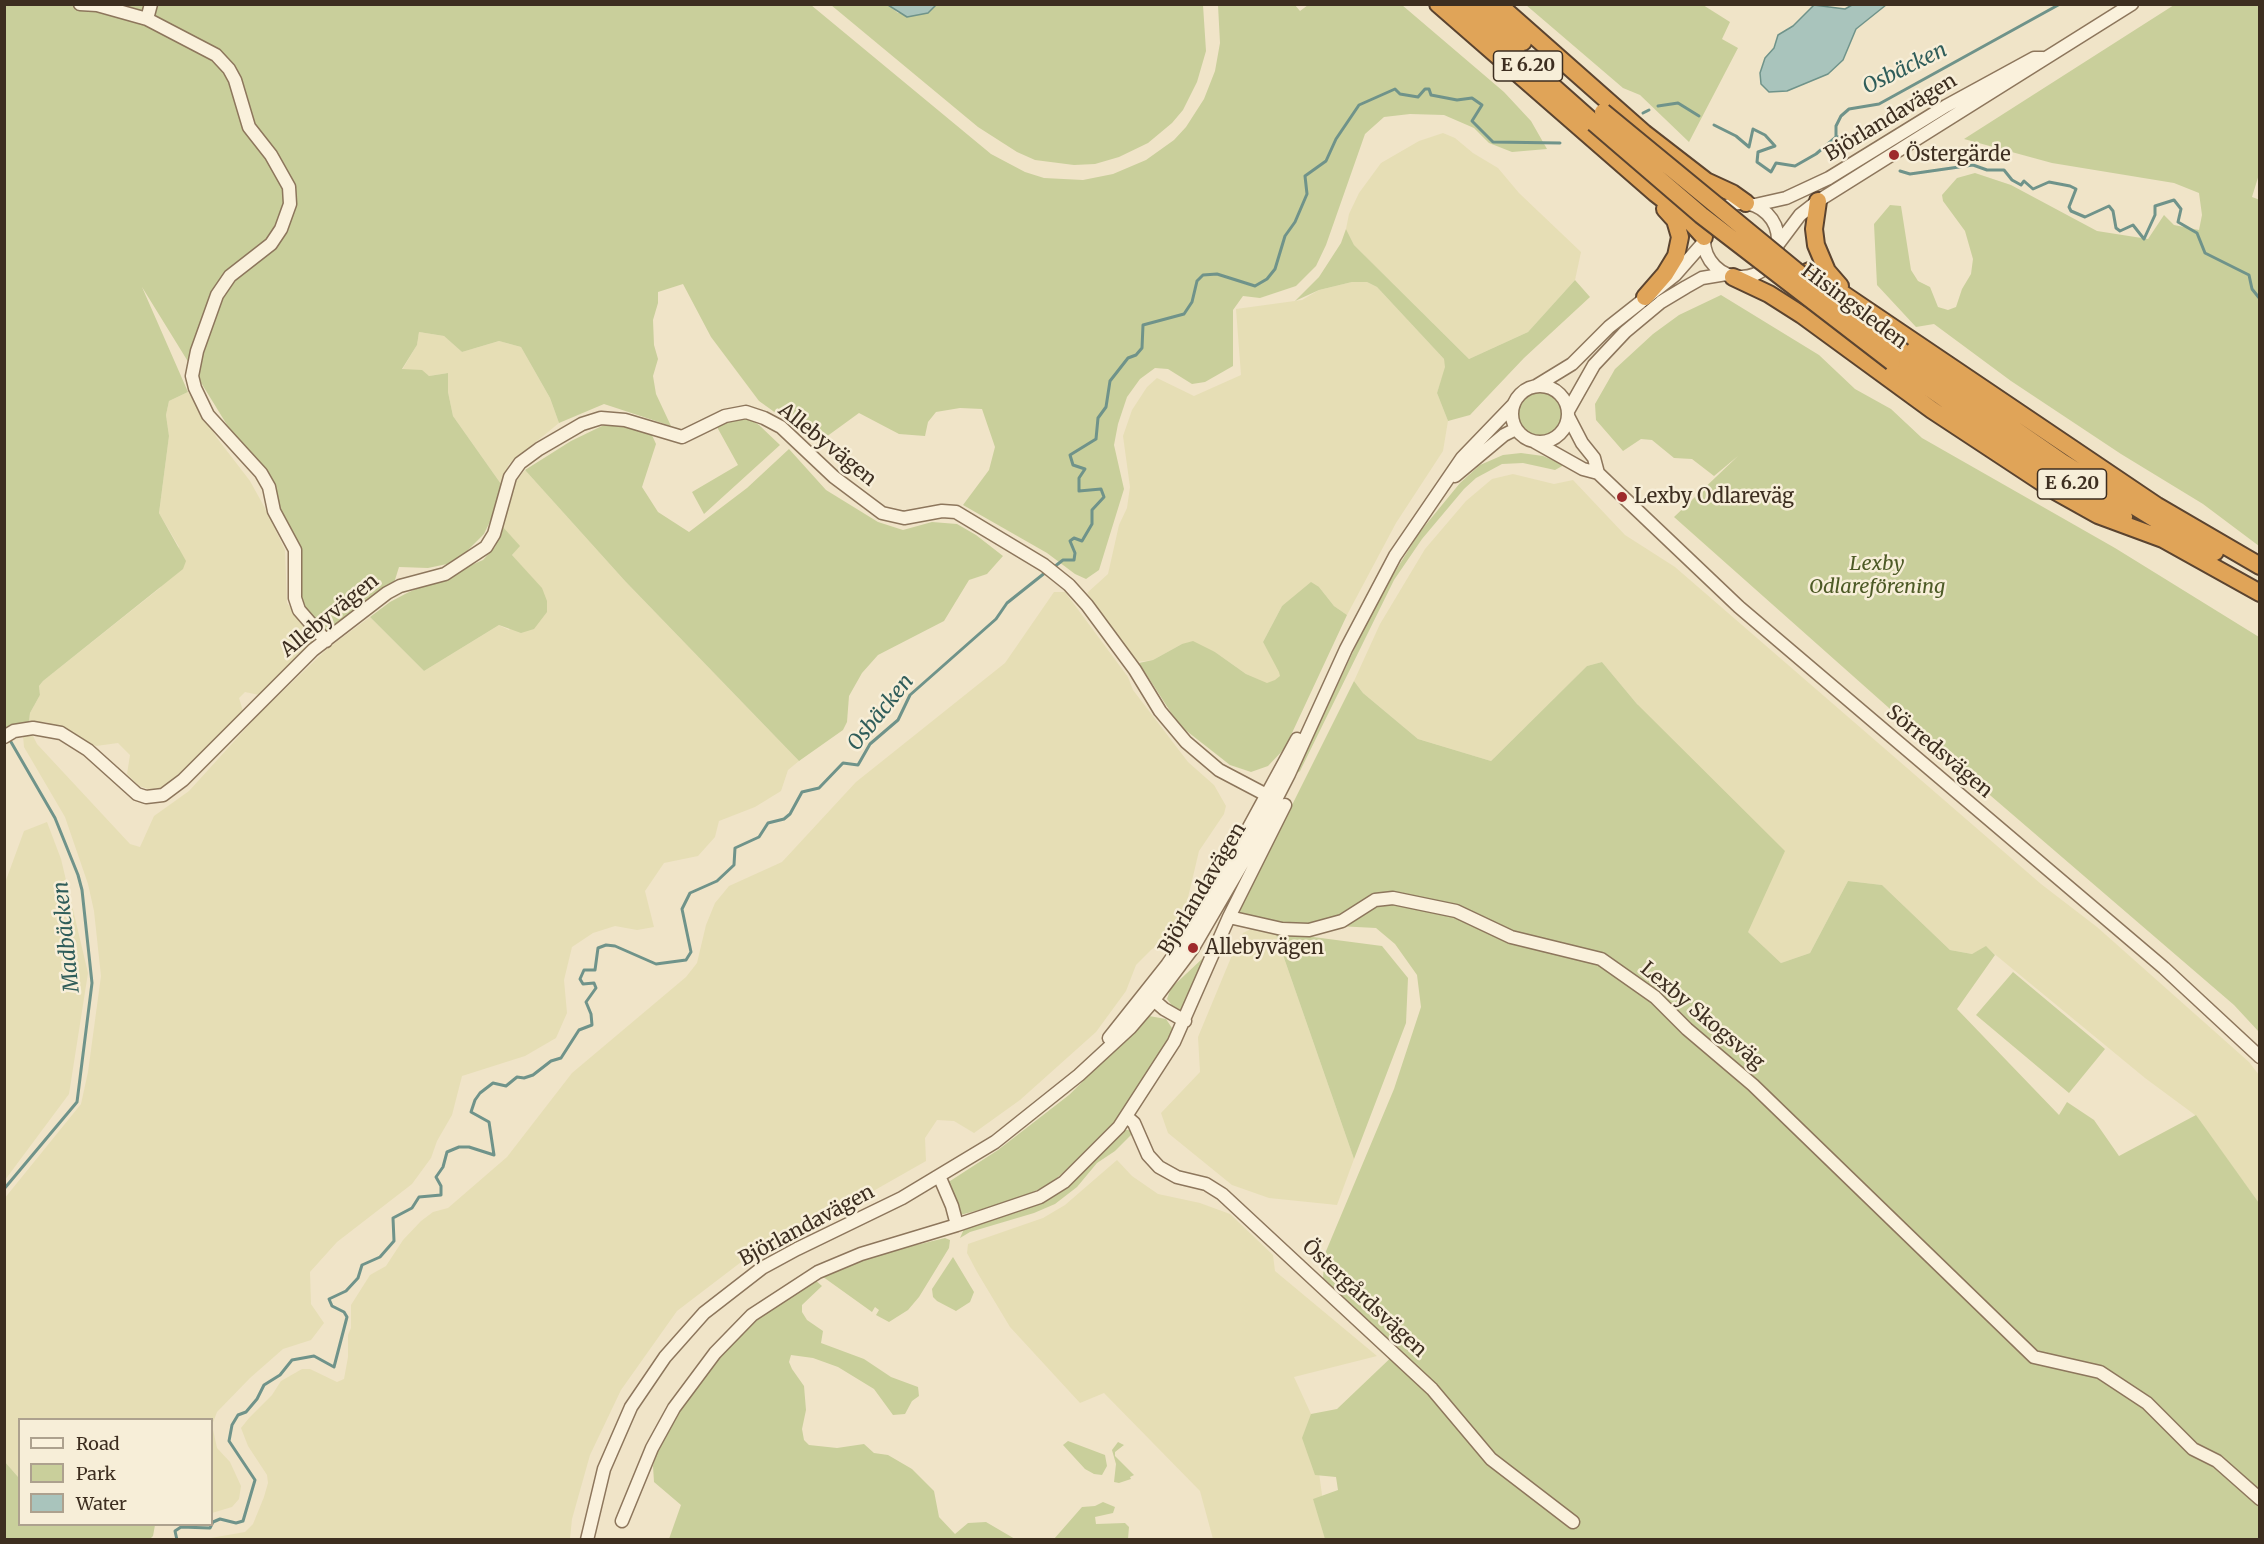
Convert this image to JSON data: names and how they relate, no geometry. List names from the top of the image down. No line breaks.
{"streets":{"highway":["E 6.20","Hisingsleden"],"street":["Björlandavägen","Allebyvägen","Sörredsvägen","Lexby Skogsväg","Östergårdsvägen"]},"crossings":[["Björlandavägen","Allebyvägen"],["Björlandavägen","Sörredsvägen"],["Björlandavägen","Lexby Skogsväg"]],"water":["Osbäcken","Madbäcken"],"parks":["Lexby Odlareförening"],"places":["Östergärde","Lexby Odlareväg","Allebyvägen"],"legend":["Road","Park","Water"]}
